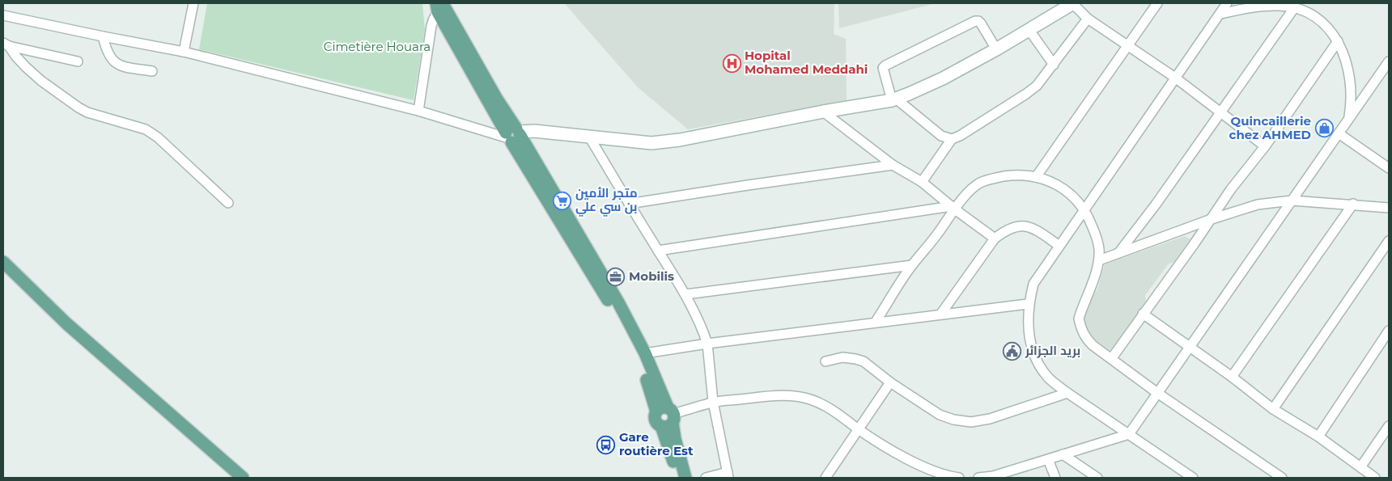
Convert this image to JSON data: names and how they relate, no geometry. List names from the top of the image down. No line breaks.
{"parks":["Cimetière Houara"],"places":{"hospital":["Hopital Mohamed Meddahi"],"shop":["Quincaillerie chez AHMED"],"supermarket":["متجر الأمين بن سي علي"],"office":["Mobilis"],"public building":["بريد الجزائر"],"bus stop":["Gare routière Est"]}}
